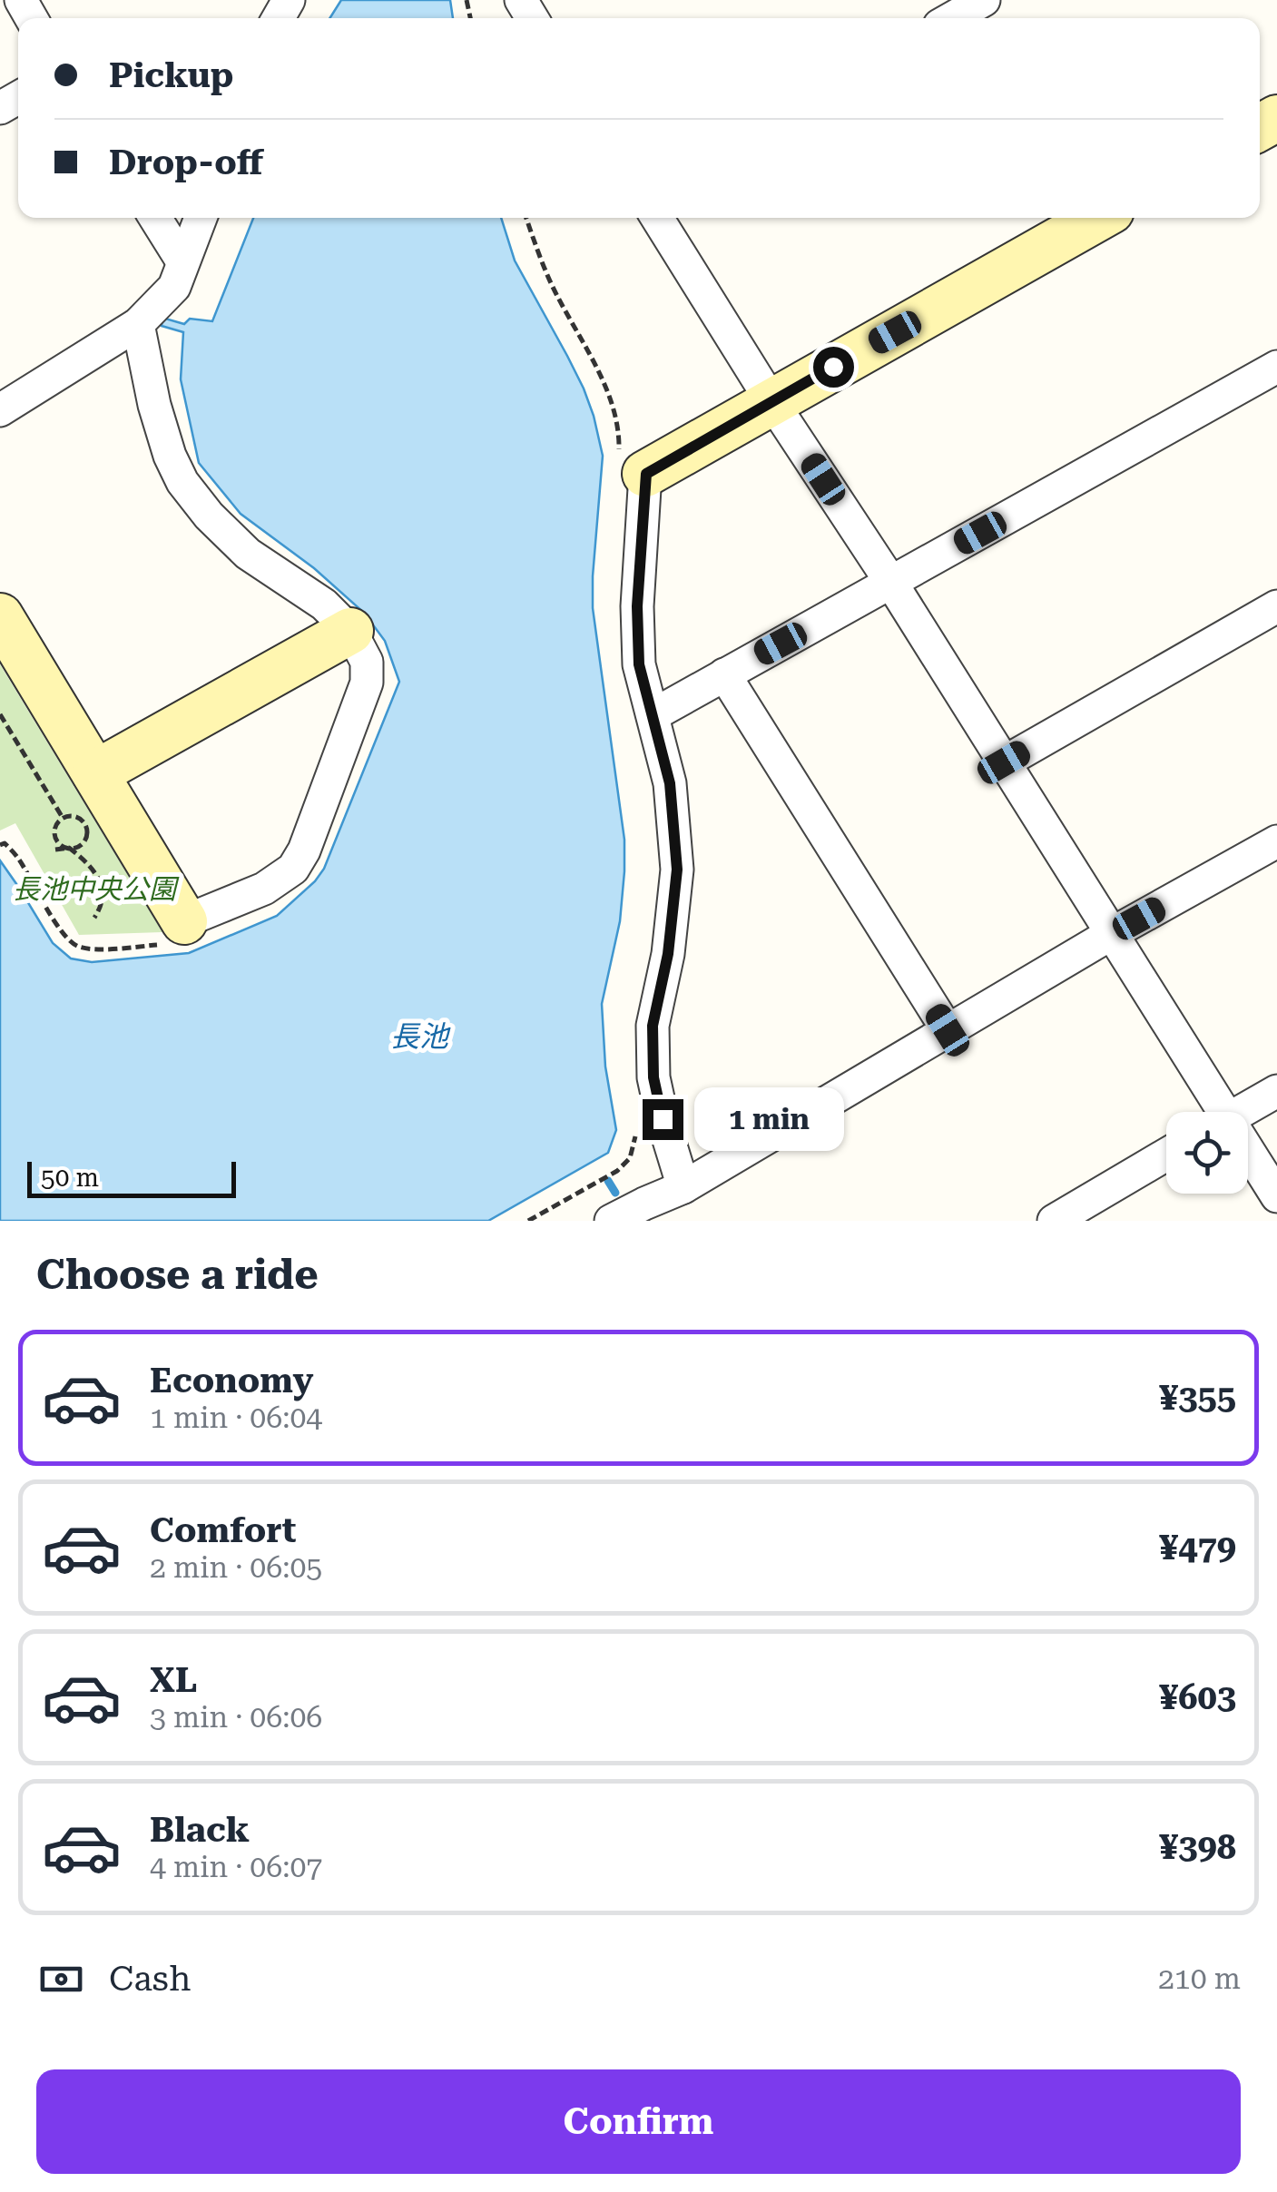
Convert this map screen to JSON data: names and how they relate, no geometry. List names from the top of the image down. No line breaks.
{"water":["長池"],"parks":["長池中央公園"],"scale_bar":"50 m","page":{"banner":["Pickup","Drop-off"],"bubble":"1 min","scale":"50 m","heading":"Choose a ride","list":[{"name":"Economy","note":"1 min · 06:04","value":"¥355"},{"name":"Comfort","note":"2 min · 06:05","value":"¥479"},{"name":"XL","note":"3 min · 06:06","value":"¥603"},{"name":"Black","note":"4 min · 06:07","value":"¥398"}],"pay":["Cash","210 m"],"buttons":"Confirm"}}
